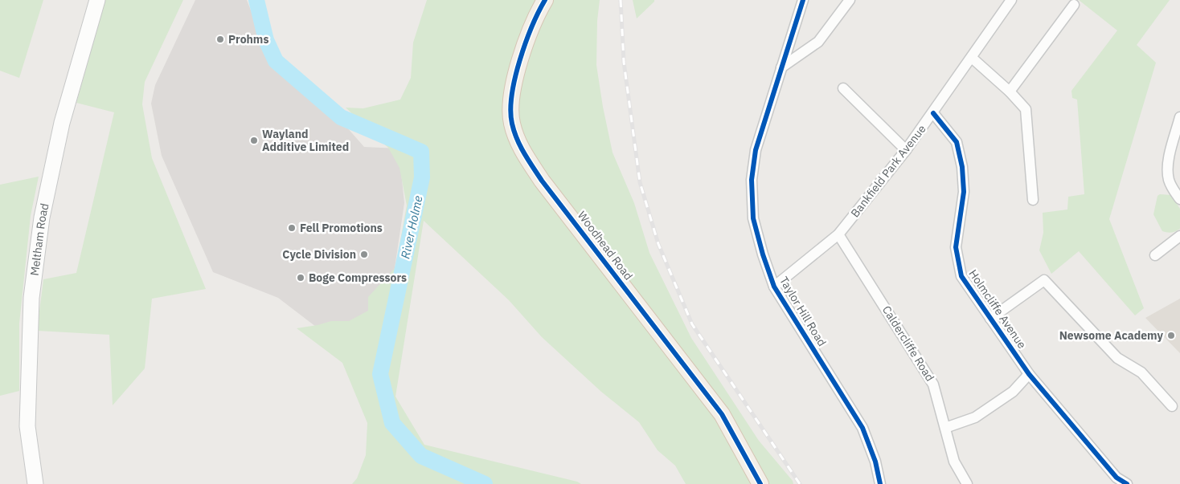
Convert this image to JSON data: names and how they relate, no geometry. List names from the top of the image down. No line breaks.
{"streets":{"main road":["Meltham Road","Woodhead Road"],"street":["Bankfield Park Avenue","Holmcliffe Avenue","Taylor Hill Road","Caldercliffe Road"]},"crossings":[["Bankfield Park Avenue","Holmcliffe Avenue"],["Bankfield Park Avenue","Taylor Hill Road"],["Bankfield Park Avenue","Caldercliffe Road"]],"water":["River Holme"],"places":["Prohms","Wayland Additive Limited","Fell Promotions","Cycle Division","Boge Compressors","Newsome Academy"]}
